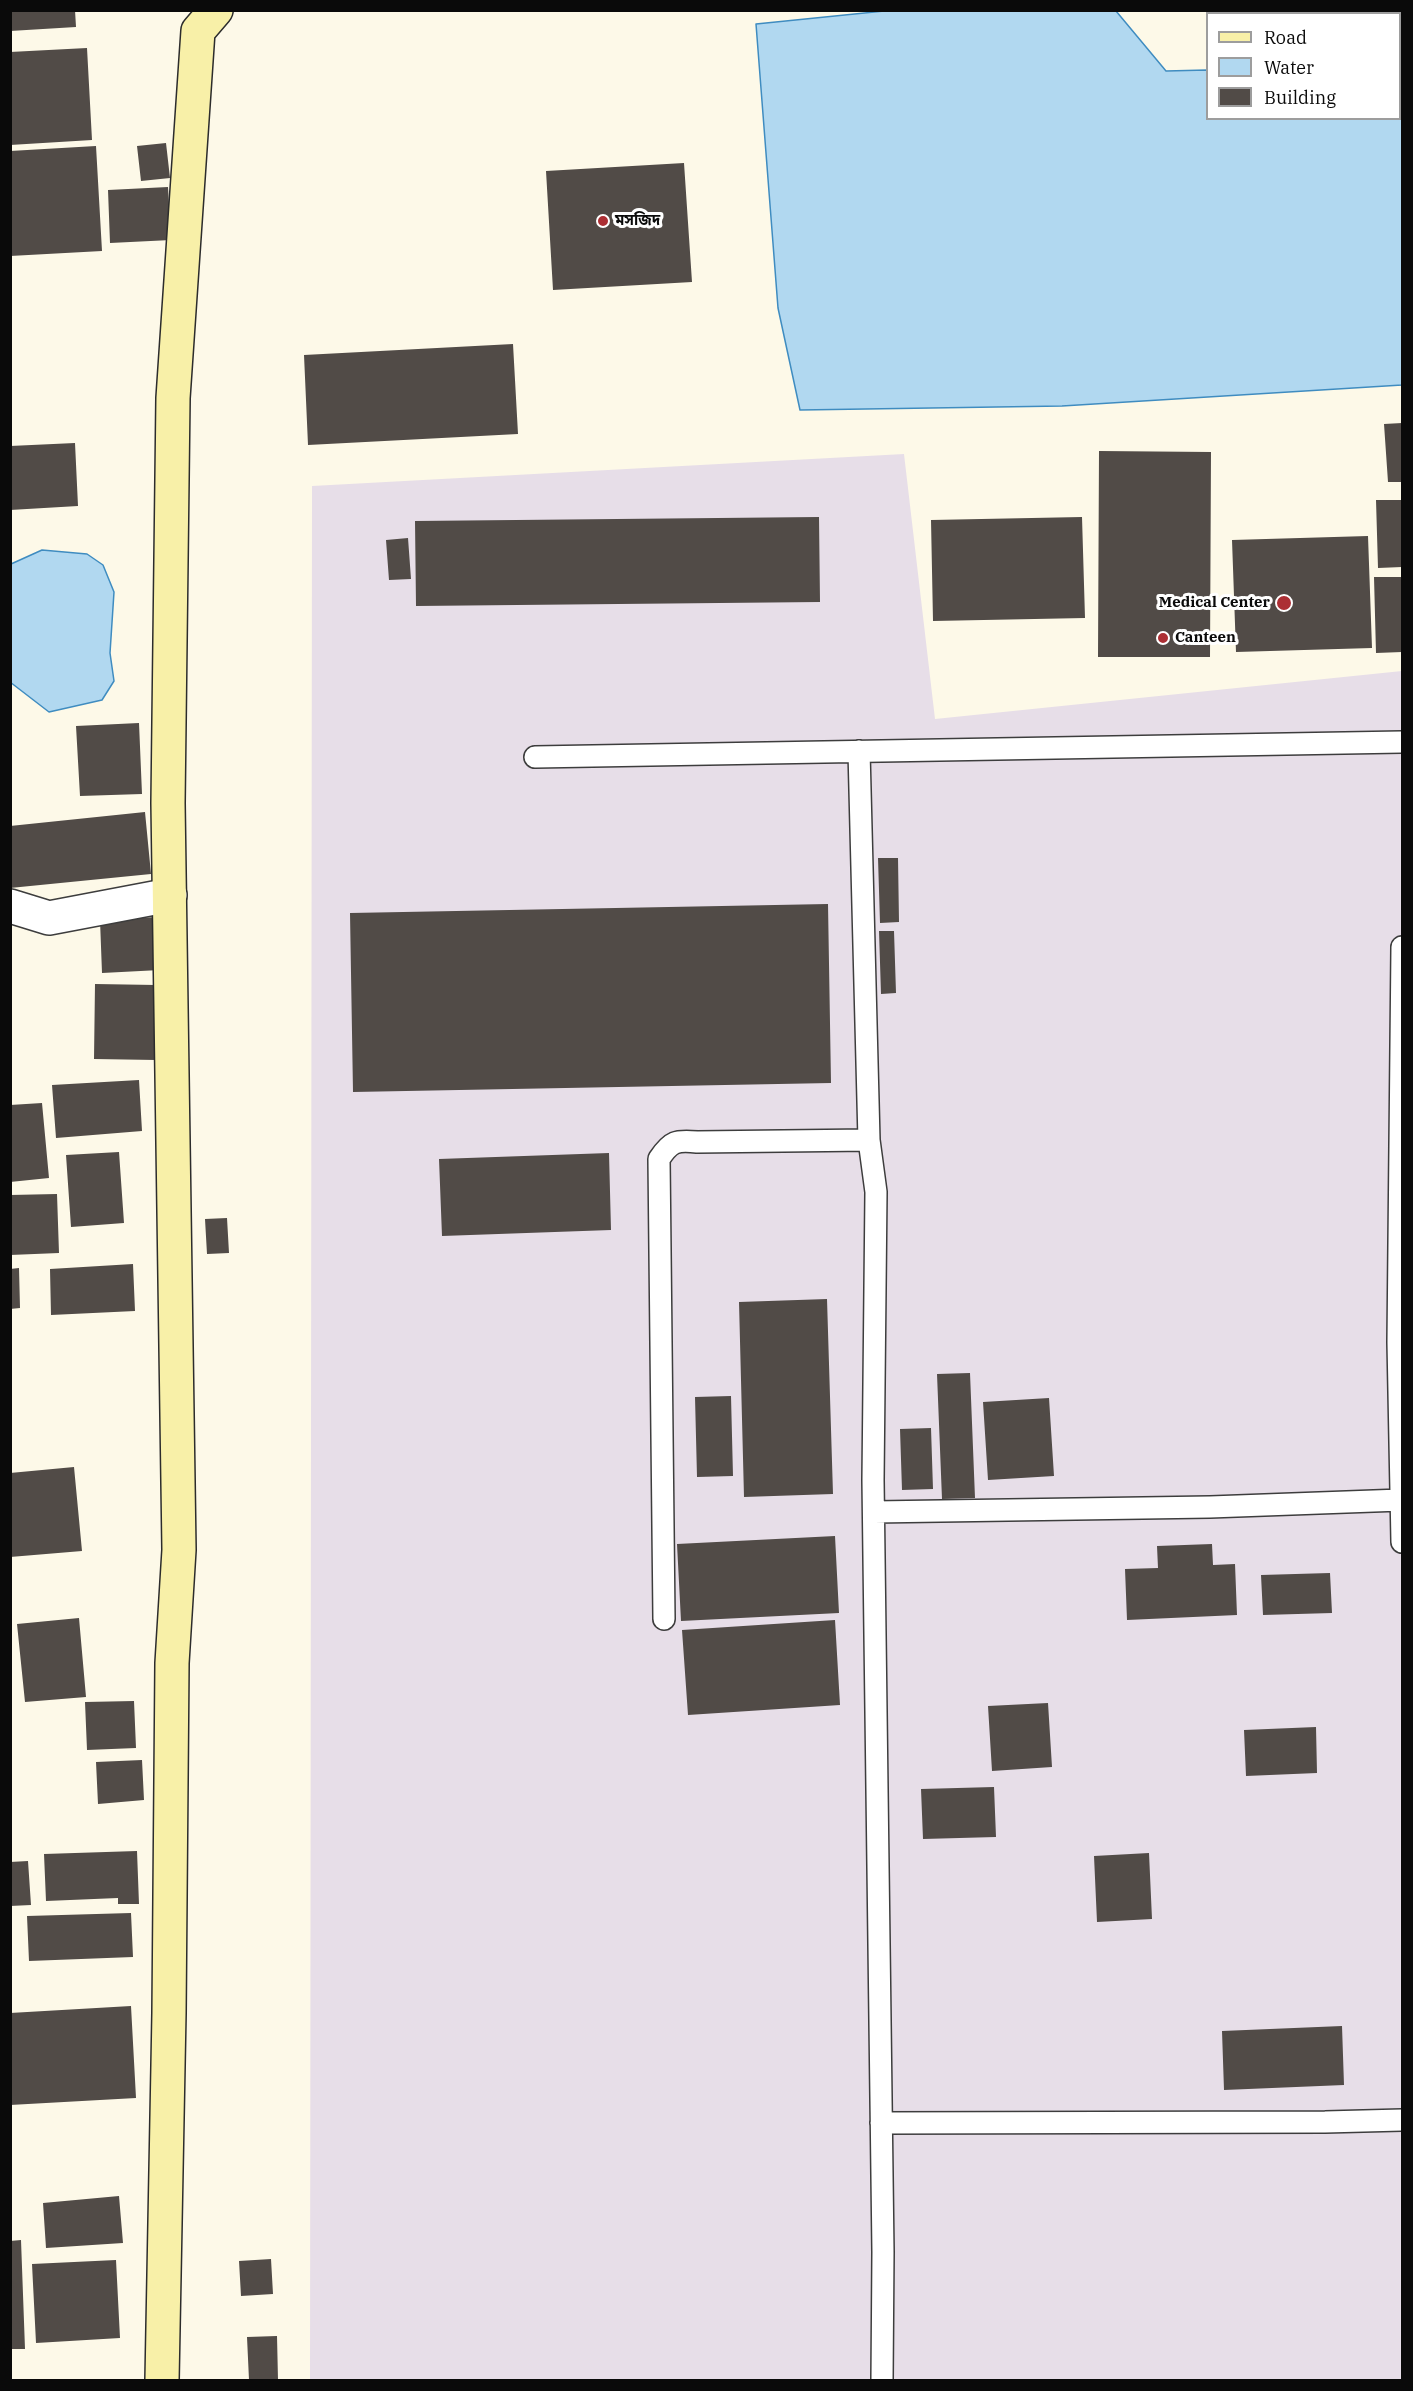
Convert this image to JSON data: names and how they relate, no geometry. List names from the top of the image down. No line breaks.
{"places":["মসজিদ","Medical Center","Canteen"],"legend":["Road","Water","Building"]}
